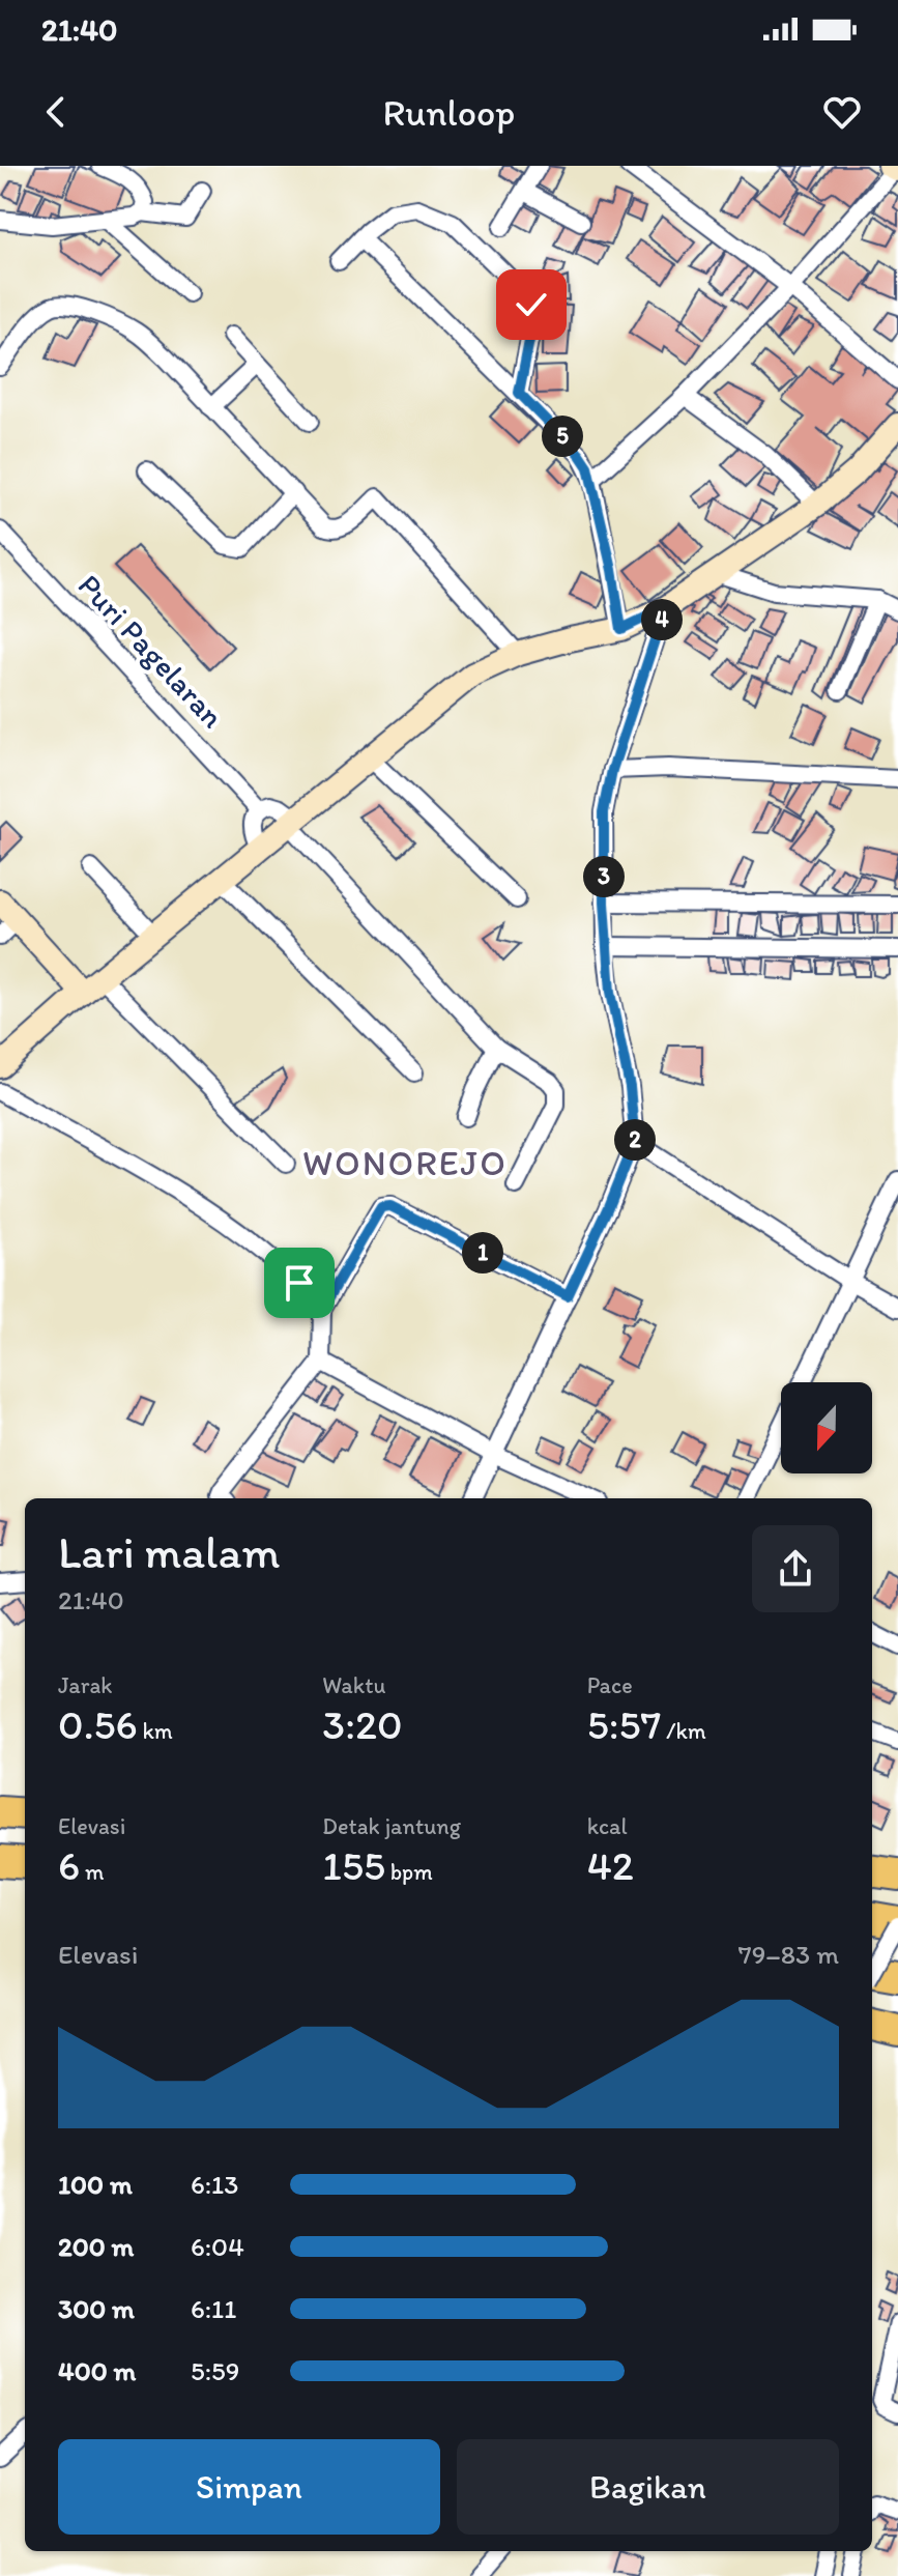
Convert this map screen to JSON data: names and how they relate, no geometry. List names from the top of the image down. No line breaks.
{"streets":{"street":["Puri Pagelaran"]},"districts":["WONOREJO"],"north":"bottom","page":{"status":"21:40","header":"Runloop","pins":["5","4","3","2","1"],"heading":["Lari malam","21:40"],"stats":[["Jarak","0.56 km"],["Waktu","3:20"],["Pace","5:57 /km"],["Elevasi","6 m"],["Detak jantung","155 bpm"],["kcal","42"]],"chart":["Elevasi","79–83 m"],"list":[{"name":"100 m","note":"6:13"},{"name":"200 m","note":"6:04"},{"name":"300 m","note":"6:11"},{"name":"400 m","note":"5:59"}],"buttons":["Simpan","Bagikan"]}}
